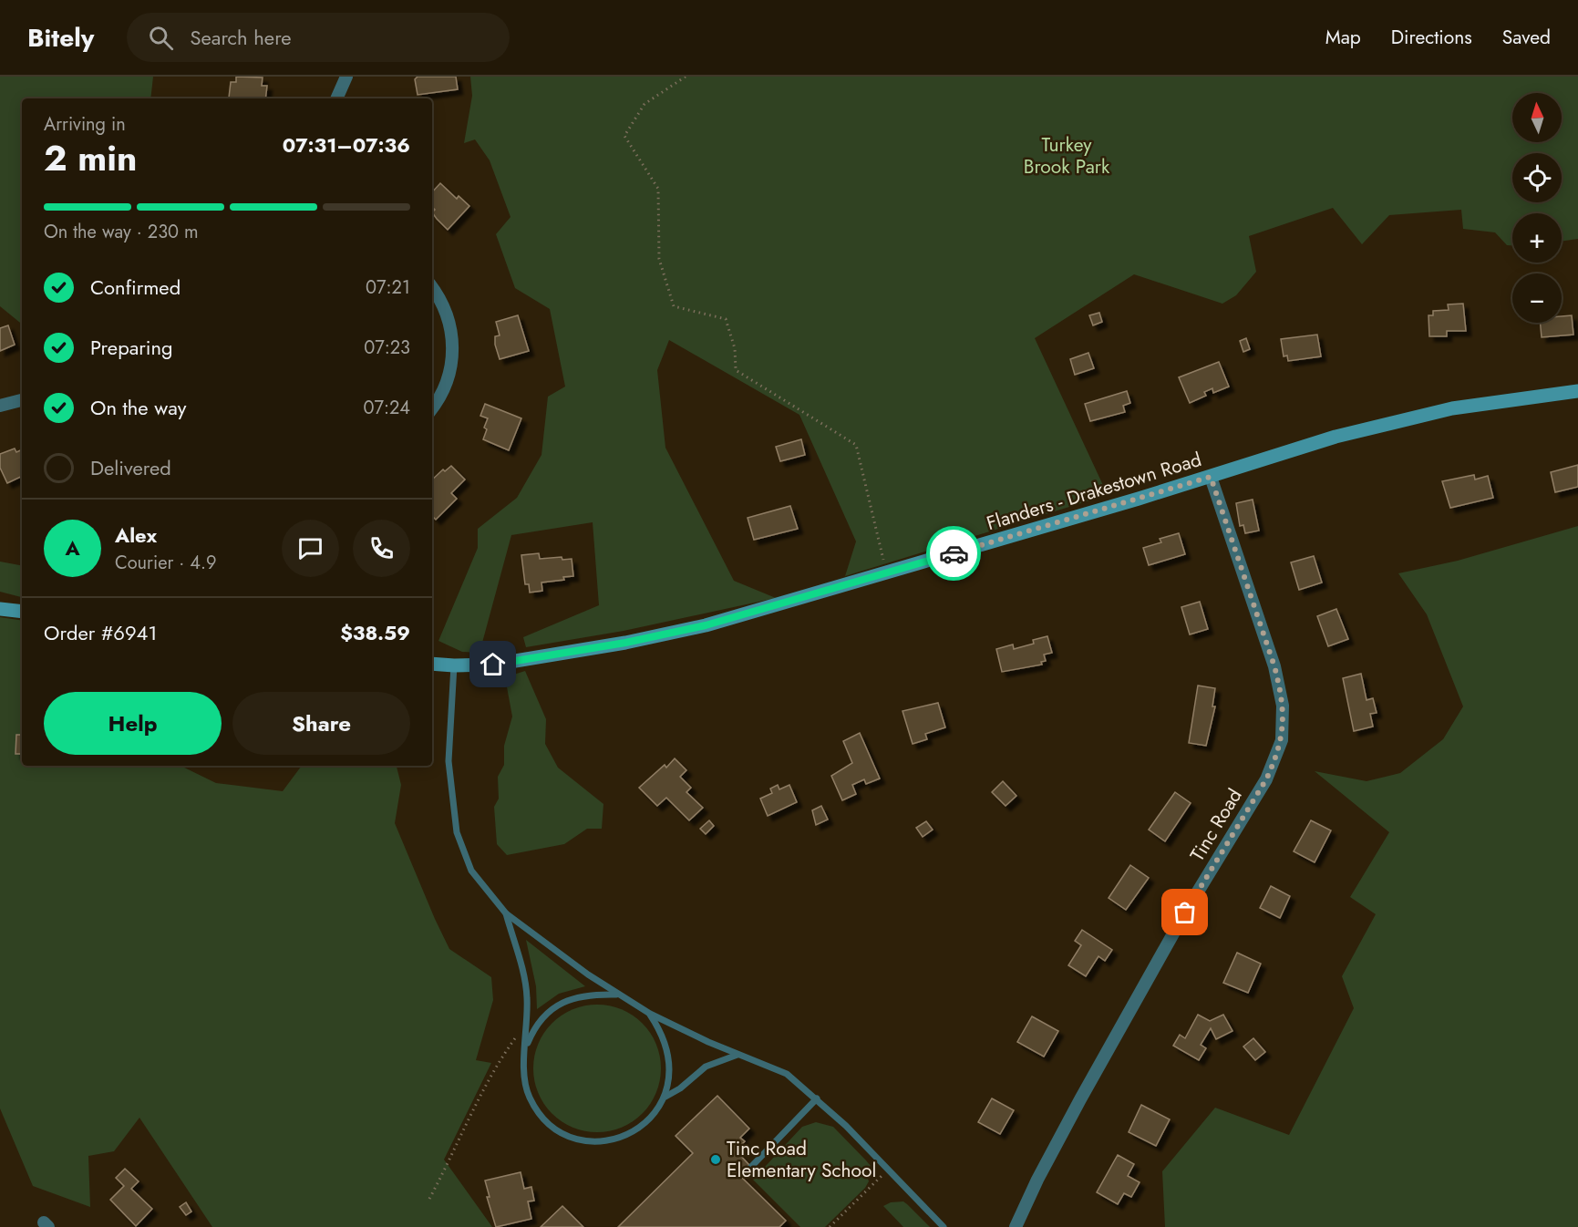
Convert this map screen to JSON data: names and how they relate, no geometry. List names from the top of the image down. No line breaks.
{"streets":{"street":["Flanders - Drakestown Road","Tinc Road"]},"crossings":[["Flanders - Drakestown Road","Tinc Road"]],"parks":["Turkey Brook Park"],"places":["Tinc Road Elementary School"],"north":"top","page":{"header":"Bitely","search":"Search here","nav":["Map","Directions","Saved"],"map_buttons":["+","−"],"heading":["2 min","Arriving in","07:31–07:36"],"panel":["Alex","Courier · 4.9","Order #6941","$38.59"],"bar":"On the way · 230 m","list":[["Confirmed","07:21"],["Preparing","07:23"],["On the way","07:24"],"Delivered"],"round":"A","buttons":["Help","Share"]}}
